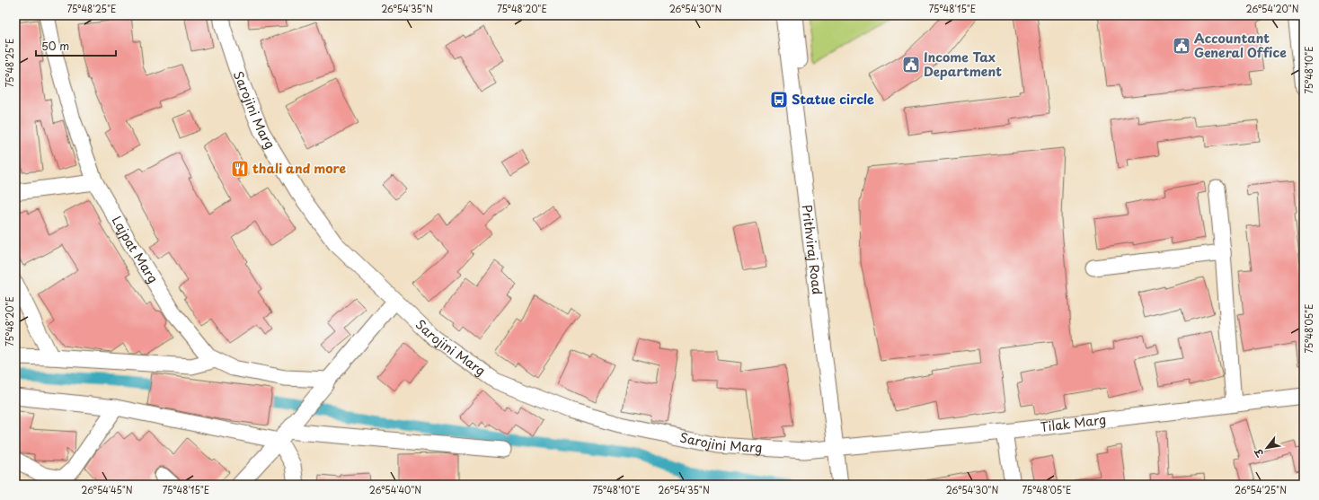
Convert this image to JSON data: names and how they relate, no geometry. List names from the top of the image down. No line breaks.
{"streets":{"street":["Sarojini Marg","Lajpat Marg","Prithviraj Road","Tilak Marg"]},"crossings":[["Sarojini Marg","Prithviraj Road"],["Sarojini Marg","Tilak Marg"],["Prithviraj Road","Tilak Marg"]],"places":{"public building":["Accountant General Office","Income Tax Department"],"bus stop":["Statue circle"],"restaurant":["thali and more"]},"scale_bar":"50 m","north":"bottom left","coordinates":["75°48'25\"E","26°54'35\"N","75°48'20\"E","26°54'30\"N","75°48'15\"E","26°54'20\"N","75°48'10\"E","75°48'05\"E","26°54'45\"N","26°54'40\"N","26°54'25\"N"]}
